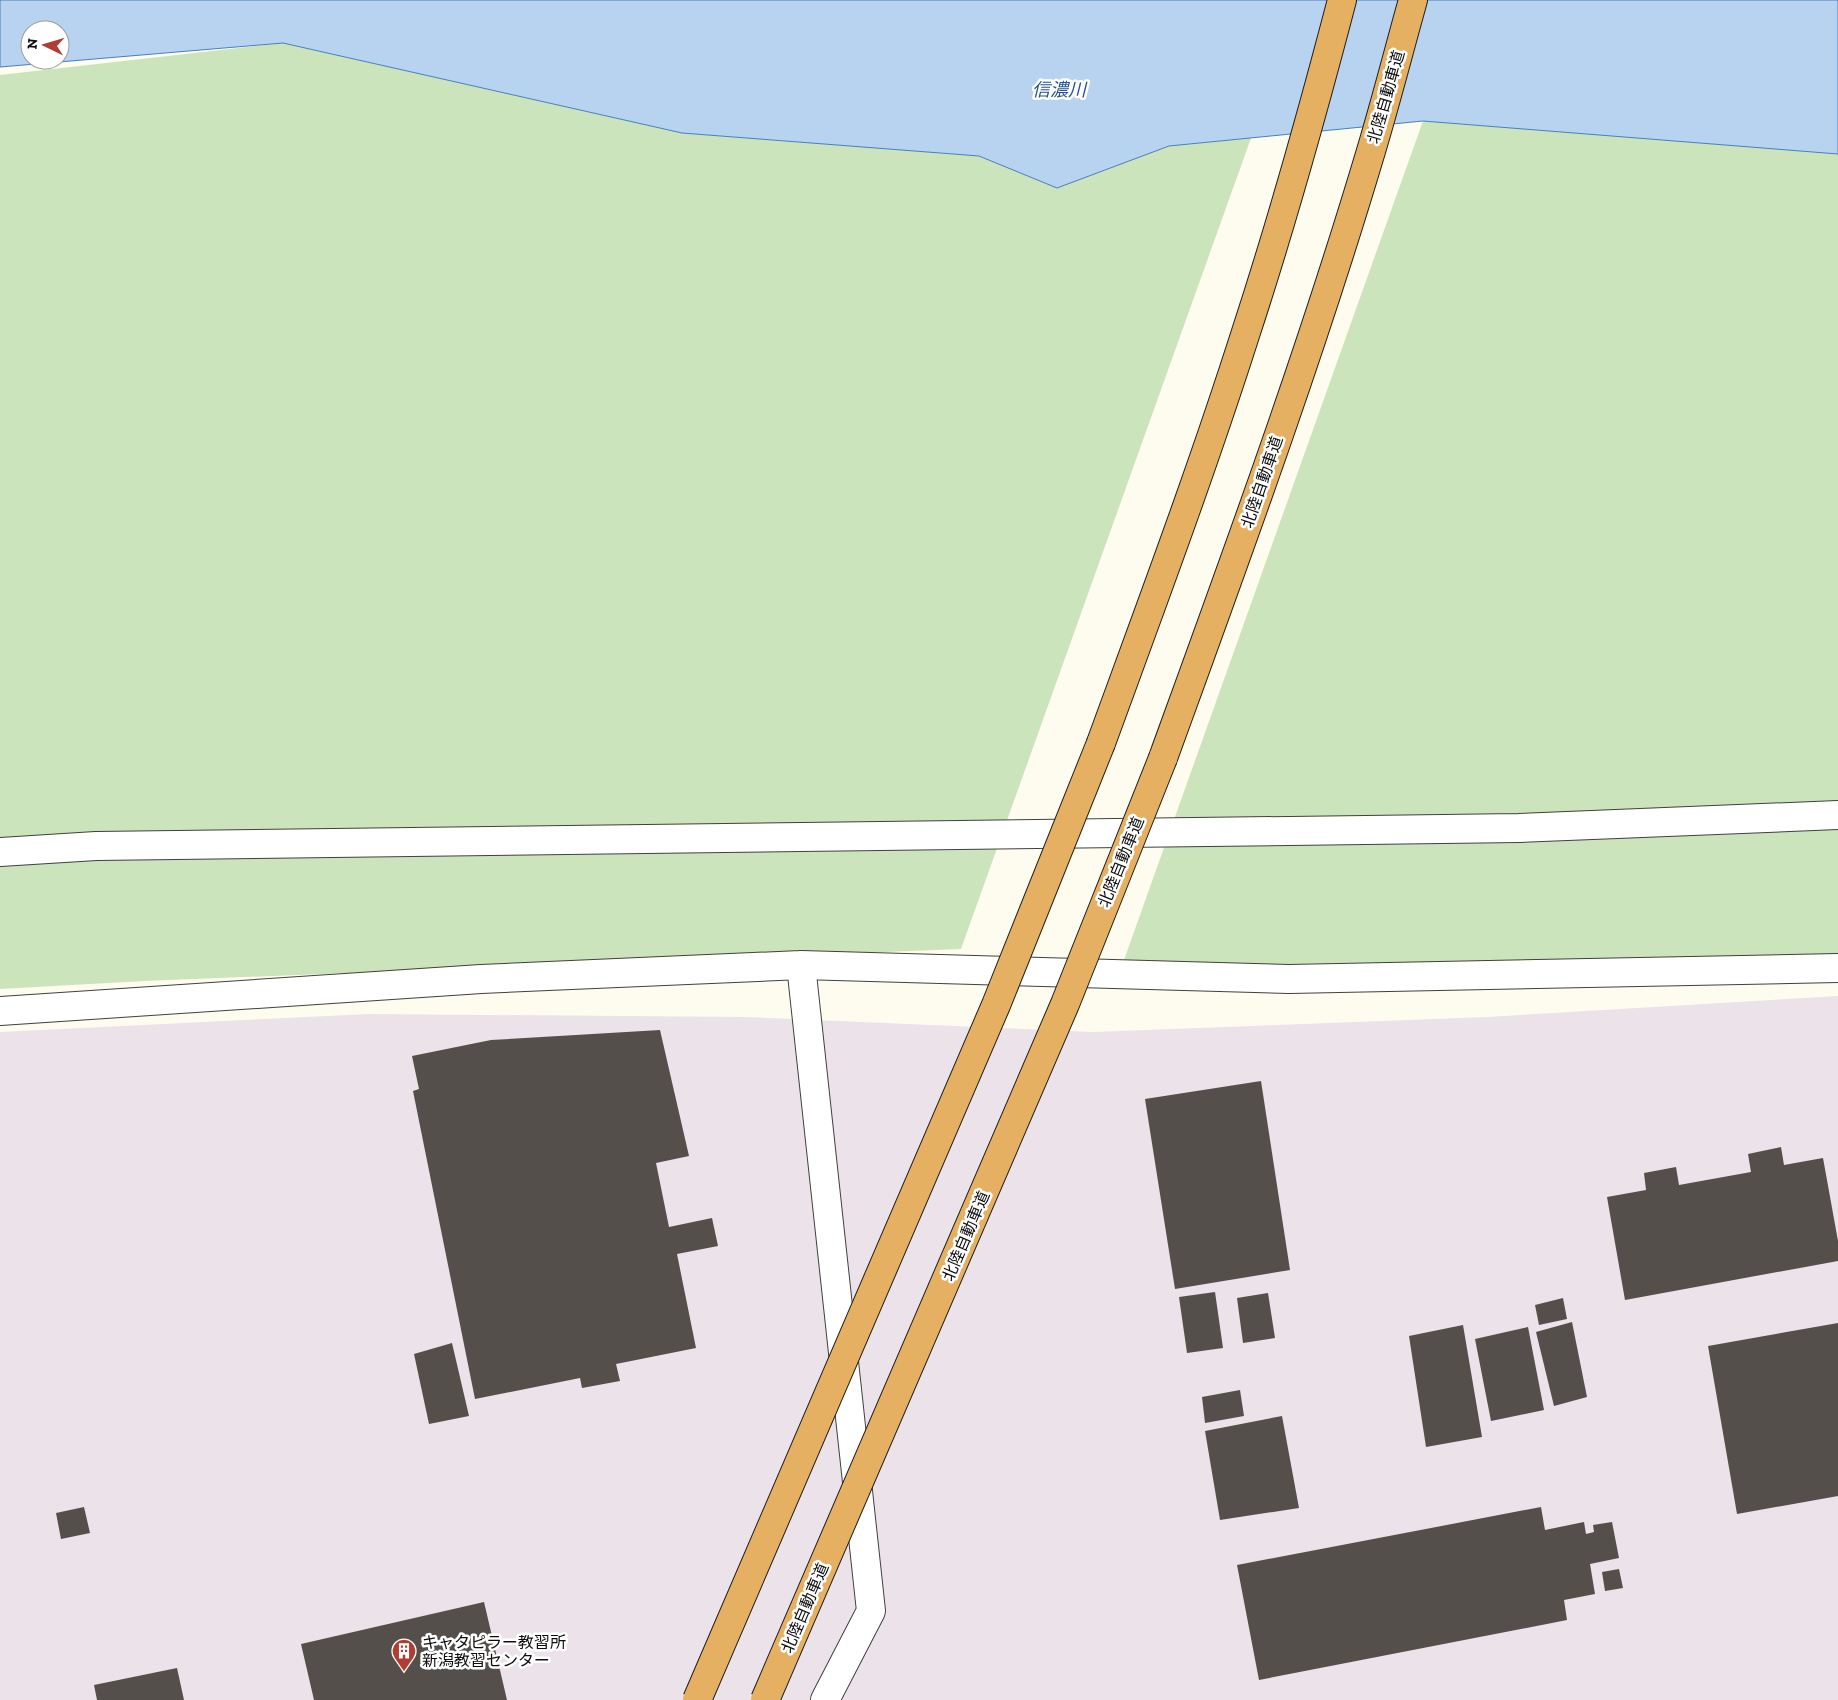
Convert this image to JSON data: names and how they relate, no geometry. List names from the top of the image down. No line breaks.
{"streets":{"highway":["北陸自動車道"]},"water":["信濃川"],"places":{"building":["キャタピラー教習所 新潟教習センター"]},"north":"left"}
